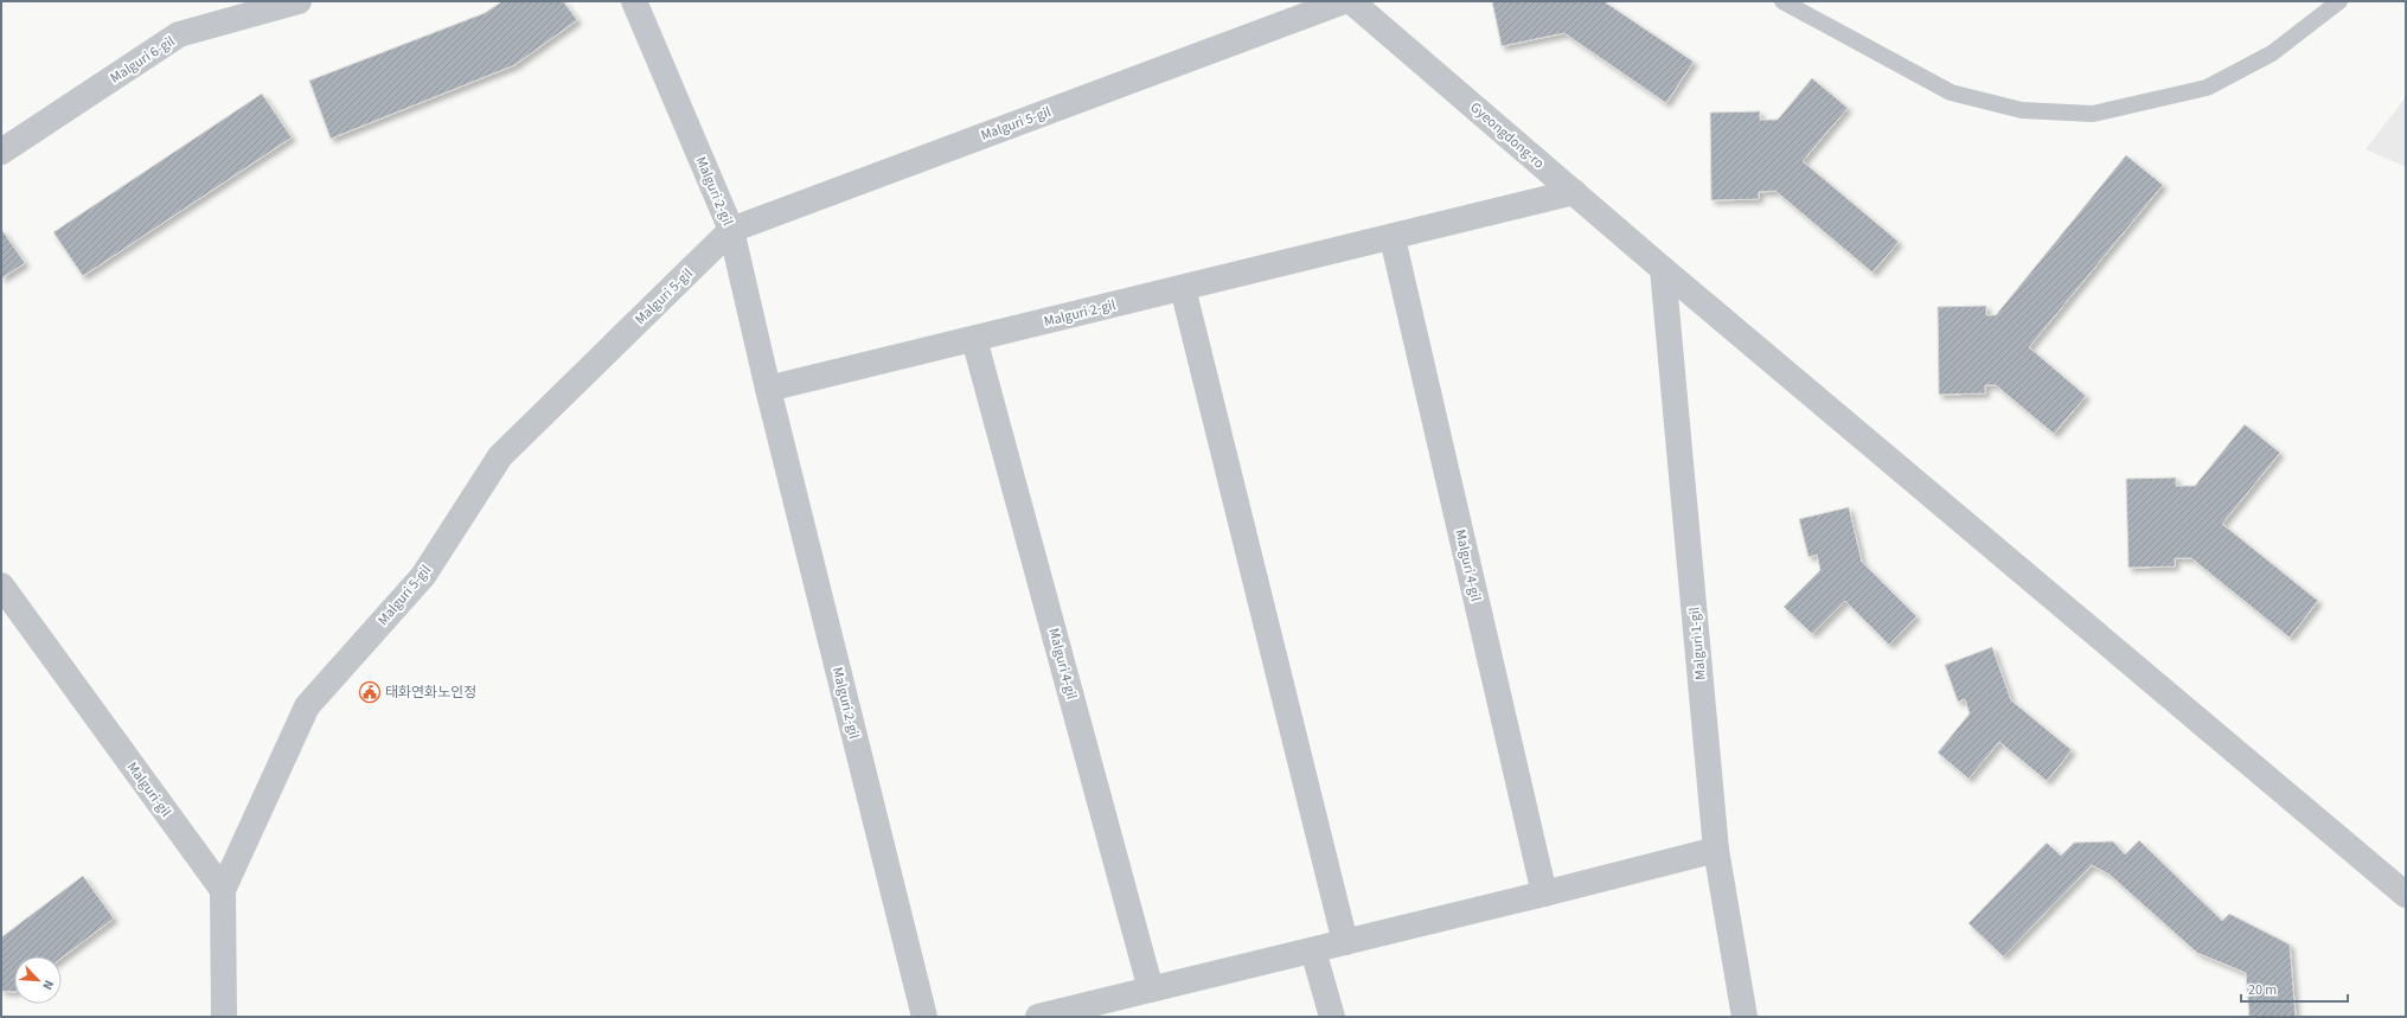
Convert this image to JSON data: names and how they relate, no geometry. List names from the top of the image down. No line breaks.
{"streets":{"street":["Malguri 6-gil","Malguri 5-gil","Gyeongdong-ro","Malguri 2-gil","Malguri 4-gil","Malguri 1-gil","Malguri-gil"]},"crossings":[["Malguri 5-gil","Malguri 2-gil"],["Malguri 5-gil","Malguri-gil"],["Gyeongdong-ro","Malguri 2-gil"],["Gyeongdong-ro","Malguri 1-gil"],["Malguri 2-gil","Malguri 4-gil"]],"places":{"public building":["태화연화노인정"]},"scale_bar":"20 m","north":"bottom right"}
